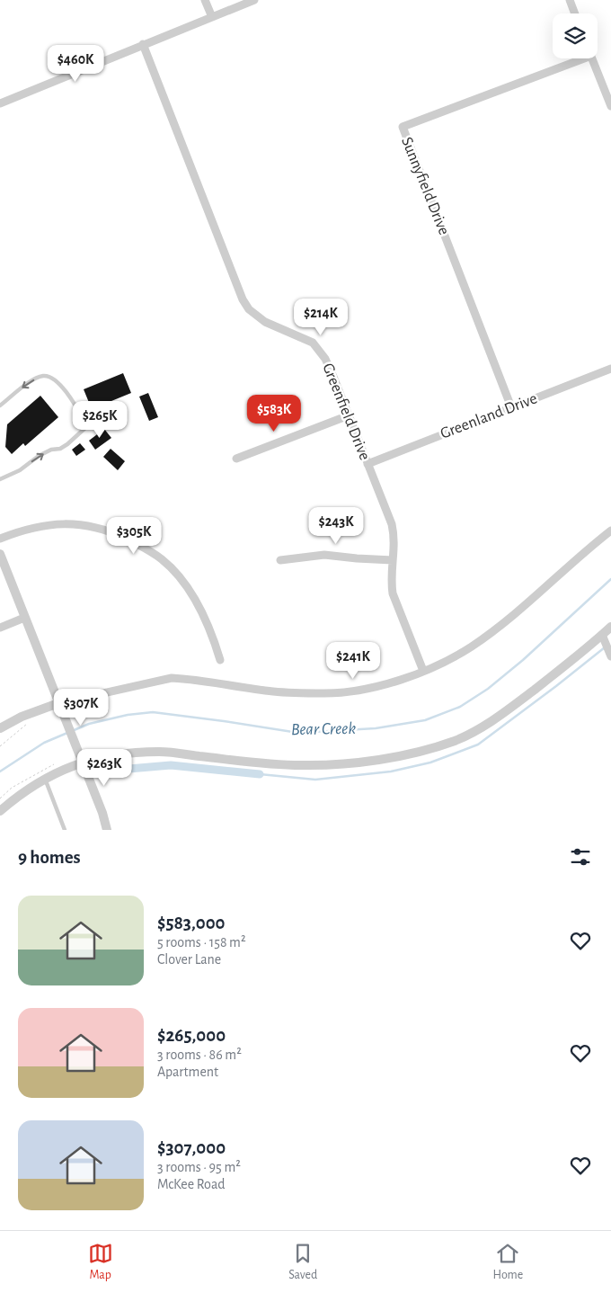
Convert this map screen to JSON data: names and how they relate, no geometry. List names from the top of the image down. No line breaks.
{"streets":{"street":["Sunnyfield Drive","Greenfield Drive","Greenland Drive"]},"crossings":[["Sunnyfield Drive","Greenland Drive"],["Greenfield Drive","Greenland Drive"]],"water":["Bear Creek"],"page":{"price":["$460K","$214K","$583K","$265K","$243K","$305K","$241K","$307K","$263K"],"heading":"9 homes","list":[{"name":"$583,000","note":"5 rooms · 158 m² · Clover Lane"},{"name":"$265,000","note":"3 rooms · 86 m² · Apartment"},{"name":"$307,000","note":"3 rooms · 95 m² · McKee Road"}],"tabs":["Map","Saved","Home"]}}
